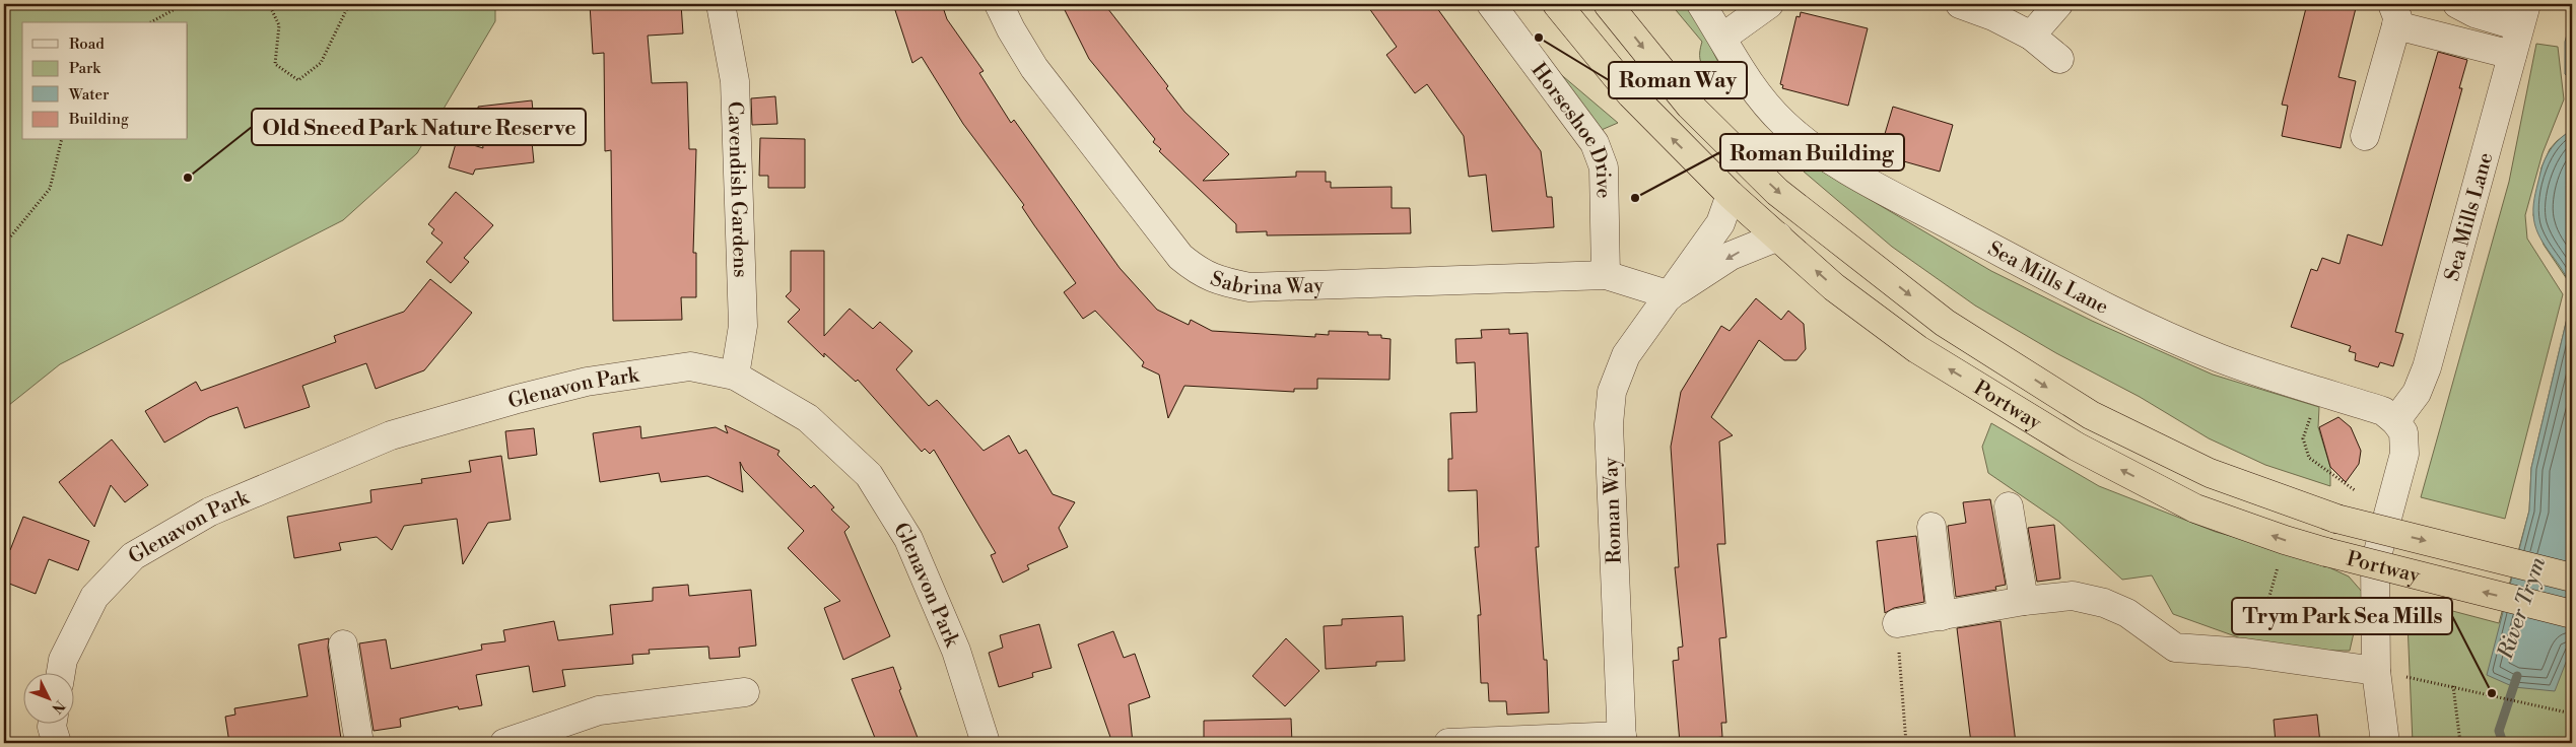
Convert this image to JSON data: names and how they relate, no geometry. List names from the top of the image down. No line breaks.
{"streets":{"highway":["Portway"],"street":["Horseshoe Drive","Cavendish Gardens","Sea Mills Lane","Sabrina Way","Glenavon Park","Roman Way"]},"crossings":[["Horseshoe Drive","Sabrina Way"],["Cavendish Gardens","Glenavon Park"],["Sabrina Way","Roman Way"],["Portway","Roman Way"]],"water":["River Trym"],"places":["Roman Way","Old Sneed Park Nature Reserve","Roman Building","Trym Park Sea Mills"],"legend":["Road","Park","Water","Building"],"north":"bottom right"}
